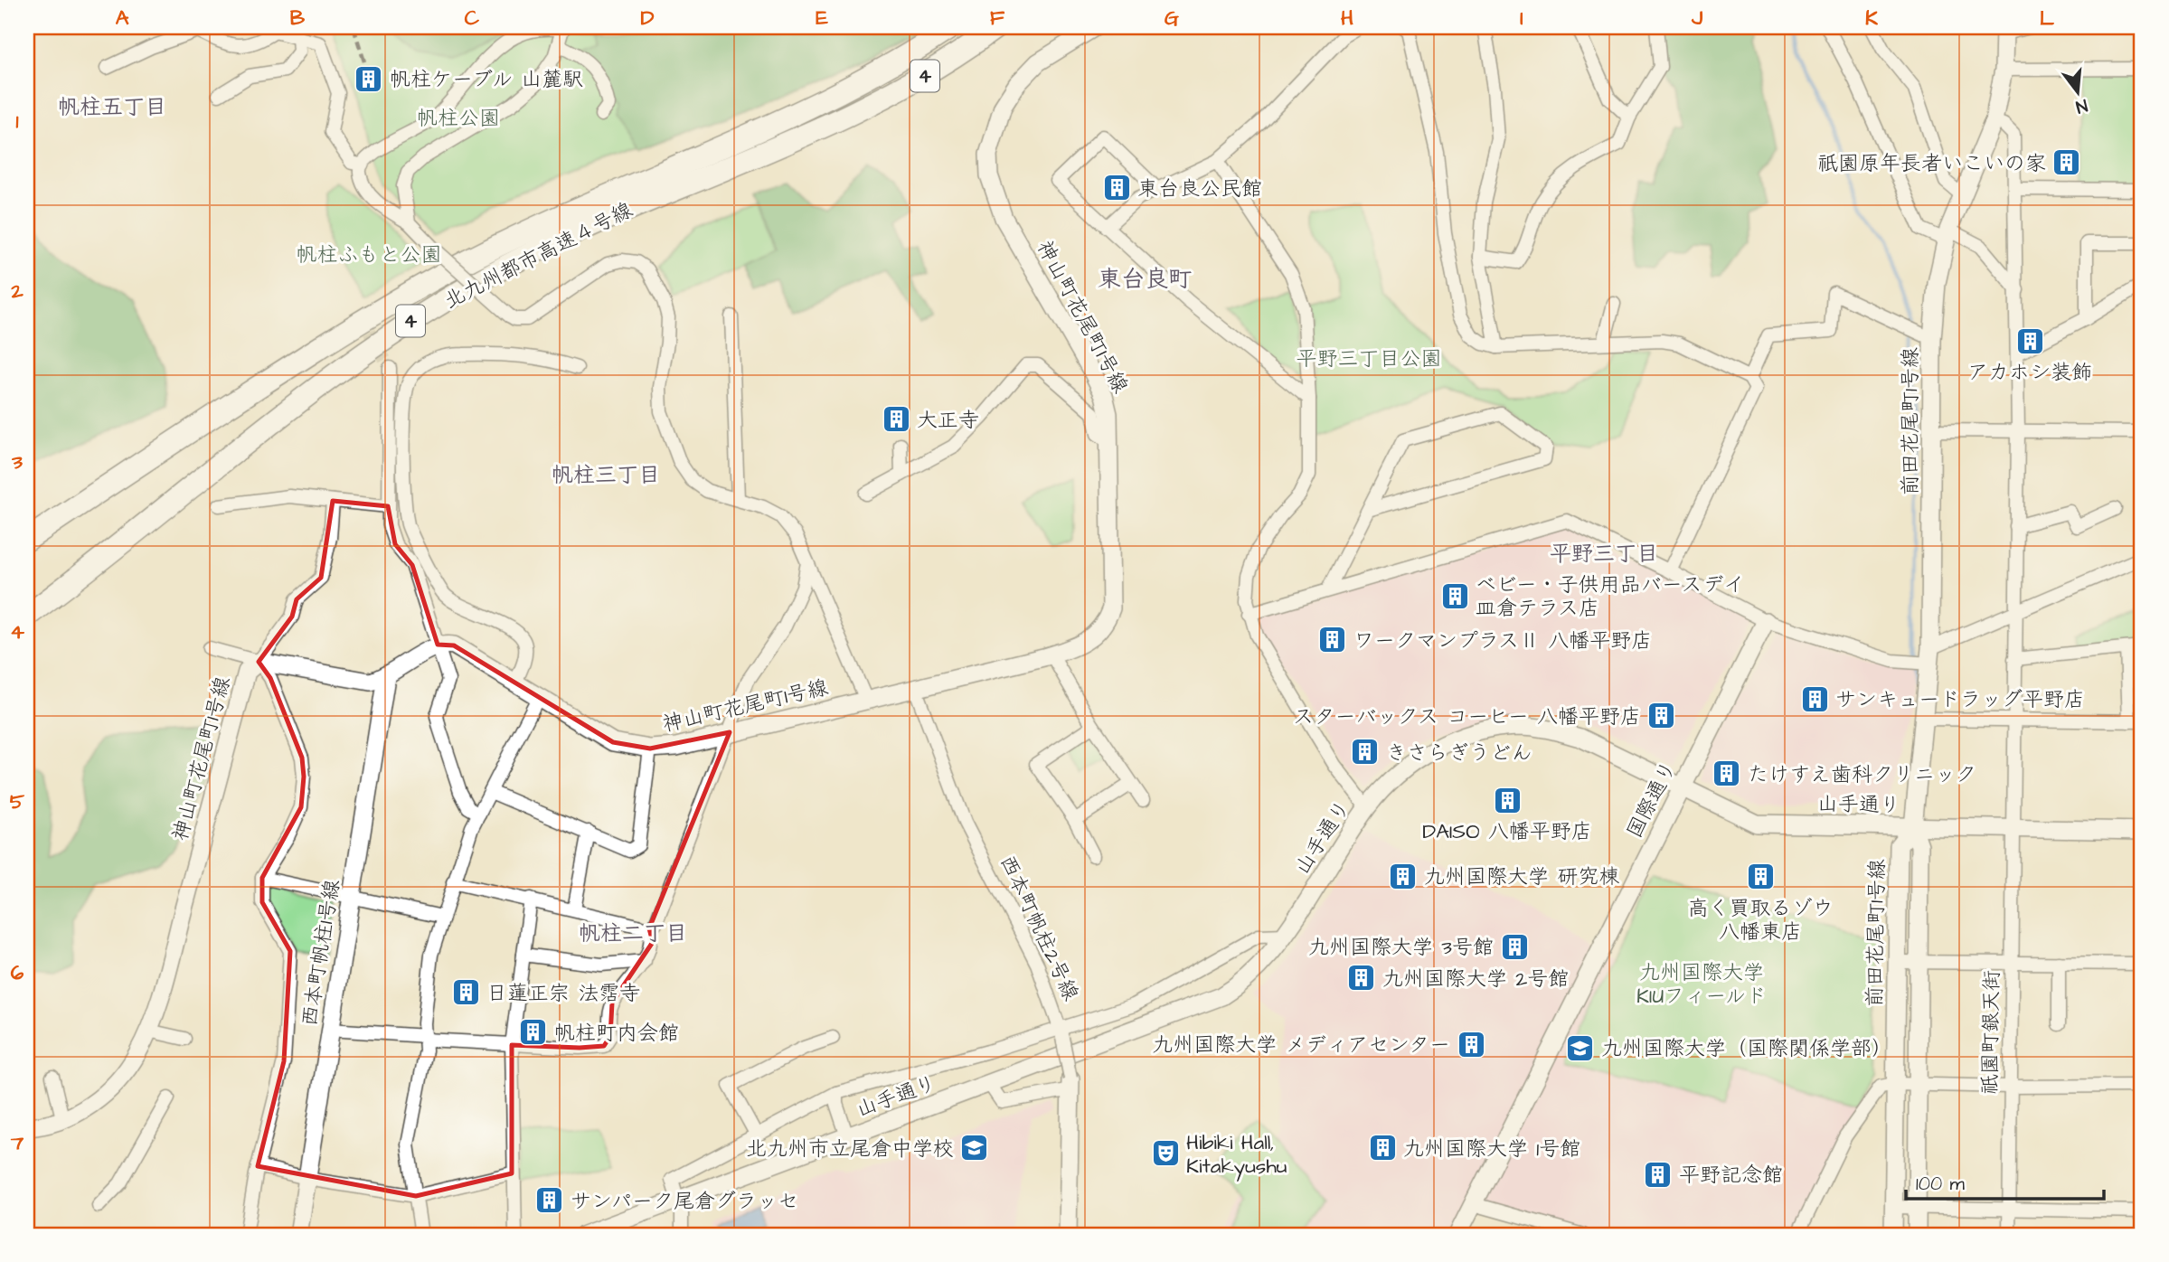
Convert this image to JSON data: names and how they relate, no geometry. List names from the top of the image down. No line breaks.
{"streets":{"highway":["4","北九州都市高速４号線"],"street":["神山町花尾町1号線","前田花尾町1号線","国際通り","山手通り","西本町帆柱2号線","西本町帆柱1号線","祇園町銀天街"]},"crossings":[["神山町花尾町1号線","西本町帆柱2号線"],["神山町花尾町1号線","西本町帆柱1号線"],["前田花尾町1号線","山手通り"],["前田花尾町1号線","祇園町銀天街"],["国際通り","山手通り"],["山手通り","祇園町銀天街"]],"districts":["帆柱五丁目","東台良町","帆柱三丁目","平野三丁目","帆柱二丁目"],"parks":["帆柱公園","帆柱ふもと公園","平野三丁目公園","九州国際大学 KIUフィールド"],"places":{"building":["帆柱ケーブル 山麓駅","祇園原年長者いこいの家","東台良公民館","アカホシ装飾","大正寺","ベビー・子供用品バースデイ 皿倉テラス店","ワークマンプラスⅡ 八幡平野店","サンキュードラッグ平野店","スターバックス コーヒー 八幡平野店","きさらぎうどん","たけすえ歯科クリニック","DAISO 八幡平野店","九州国際大学 研究棟","高く買取るゾウ 八幡東店","九州国際大学 3号館","九州国際大学 2号館","日蓮正宗 法霑寺","帆柱町内会館","九州国際大学 メディアセンター","九州国際大学 1号館","平野記念館","サンパーク尾倉グラッセ"],"school or university":["九州国際大学（国際関係学部）","北九州市立尾倉中学校"],"theatre":["Hibiki Hall, Kitakyushu"]},"scale_bar":"100 m","north":"bottom","grid":{"columns":["A","B","C","D","E","F","G","H","I","J","K","L"],"rows":["1","2","3","4","5","6","7"]}}
